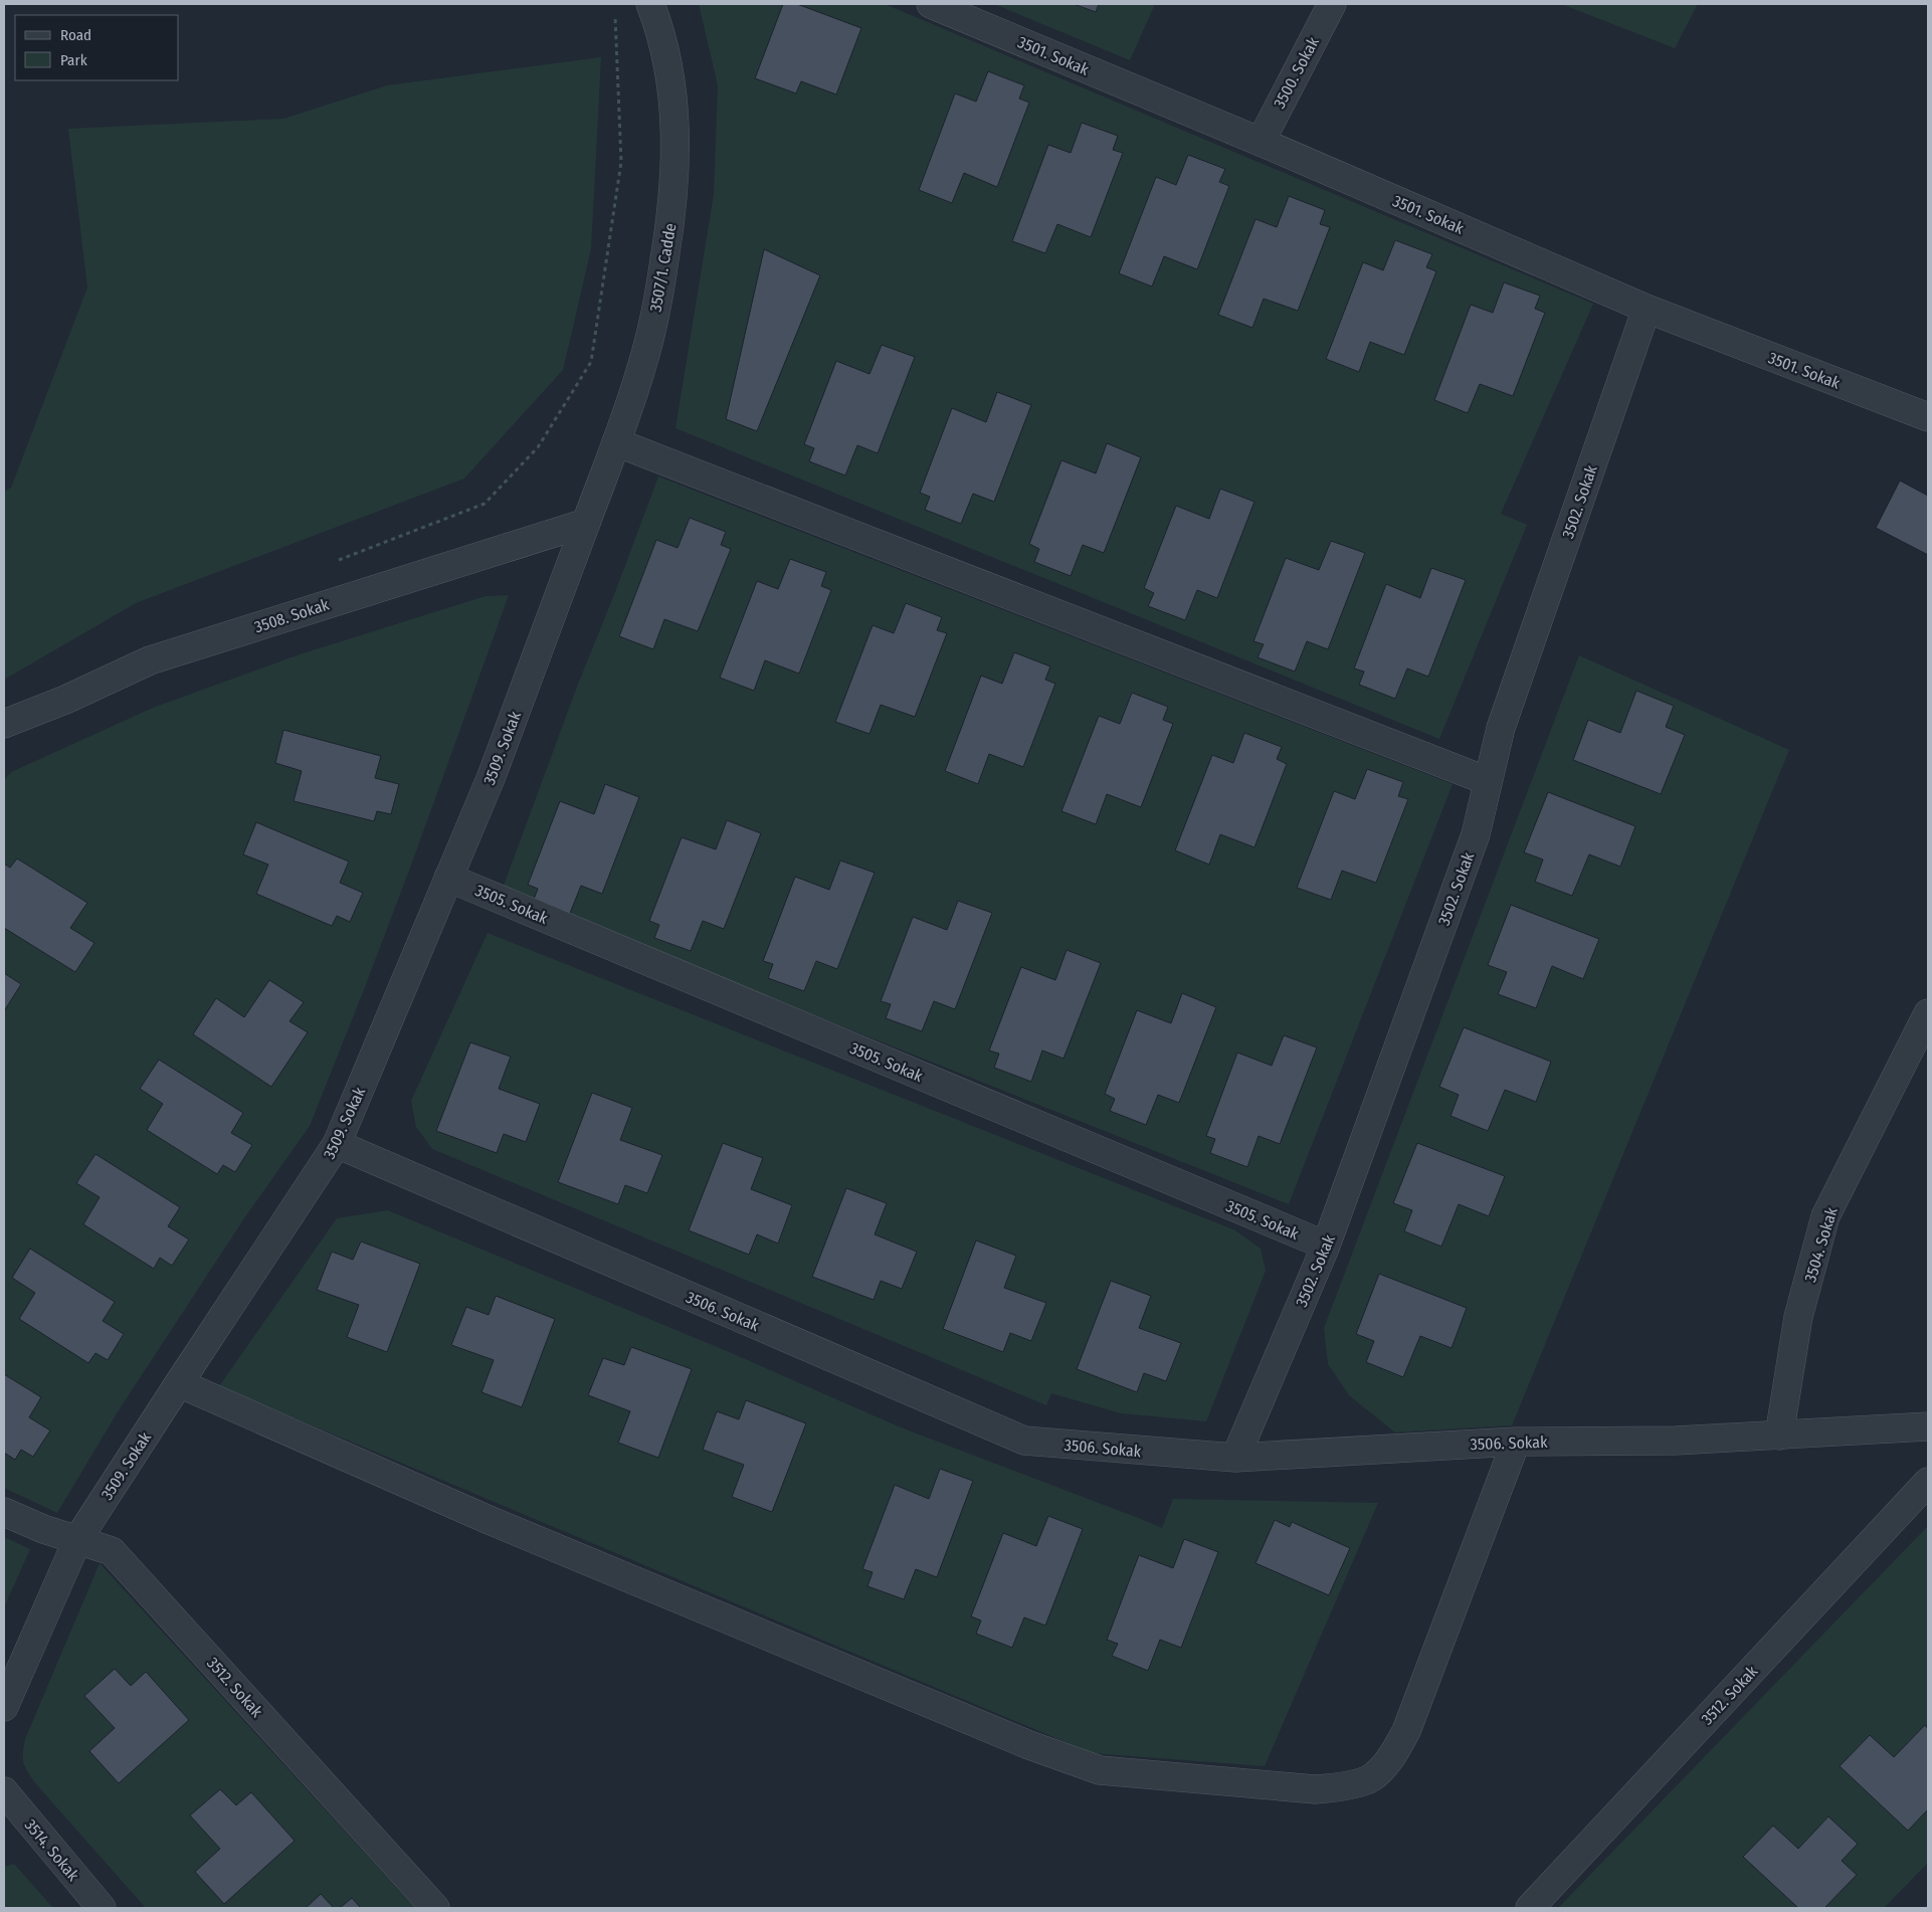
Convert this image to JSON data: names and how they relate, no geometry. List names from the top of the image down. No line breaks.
{"streets":{"street":["3501. Sokak","3500. Sokak","3507/1. Cadde","3502. Sokak","3508. Sokak","3509. Sokak","3505. Sokak","3504. Sokak","3506. Sokak","3512. Sokak","3514. Sokak"]},"crossings":[["3501. Sokak","3500. Sokak"],["3501. Sokak","3502. Sokak"],["3507/1. Cadde","3508. Sokak"],["3507/1. Cadde","3509. Sokak"],["3502. Sokak","3505. Sokak"],["3502. Sokak","3506. Sokak"],["3508. Sokak","3509. Sokak"],["3509. Sokak","3505. Sokak"],["3509. Sokak","3506. Sokak"],["3509. Sokak","3512. Sokak"],["3504. Sokak","3506. Sokak"]],"legend":["Road","Park"]}
